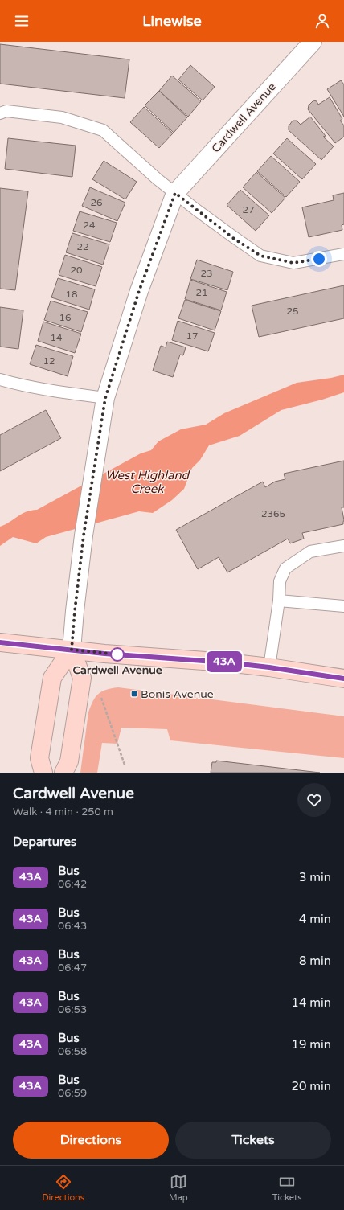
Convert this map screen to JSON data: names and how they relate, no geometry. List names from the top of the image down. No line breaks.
{"streets":{"street":["Cardwell Avenue"]},"water":["West Highland Creek"],"places":{"other":["Cardwell Avenue"],"transit":["Bonis Avenue"]},"lines":["bus line 43A"],"house_numbers":["26","27","24","22","20","23","21","18","25","16","17","14","12","2365"],"page":{"header":"Linewise","on_map":"43A","heading":[["Cardwell Avenue","Walk · 4 min · 250 m"],"Departures"],"list":[{"mark":"43A","name":"Bus","note":"06:42","value":"3 min"},{"mark":"43A","name":"Bus","note":"06:43","value":"4 min"},{"mark":"43A","name":"Bus","note":"06:47","value":"8 min"},{"mark":"43A","name":"Bus","note":"06:53","value":"14 min"},{"mark":"43A","name":"Bus","note":"06:58","value":"19 min"},{"mark":"43A","name":"Bus","note":"06:59","value":"20 min"}],"buttons":["Directions","Tickets"],"tabs":["Directions","Map","Tickets"]}}
